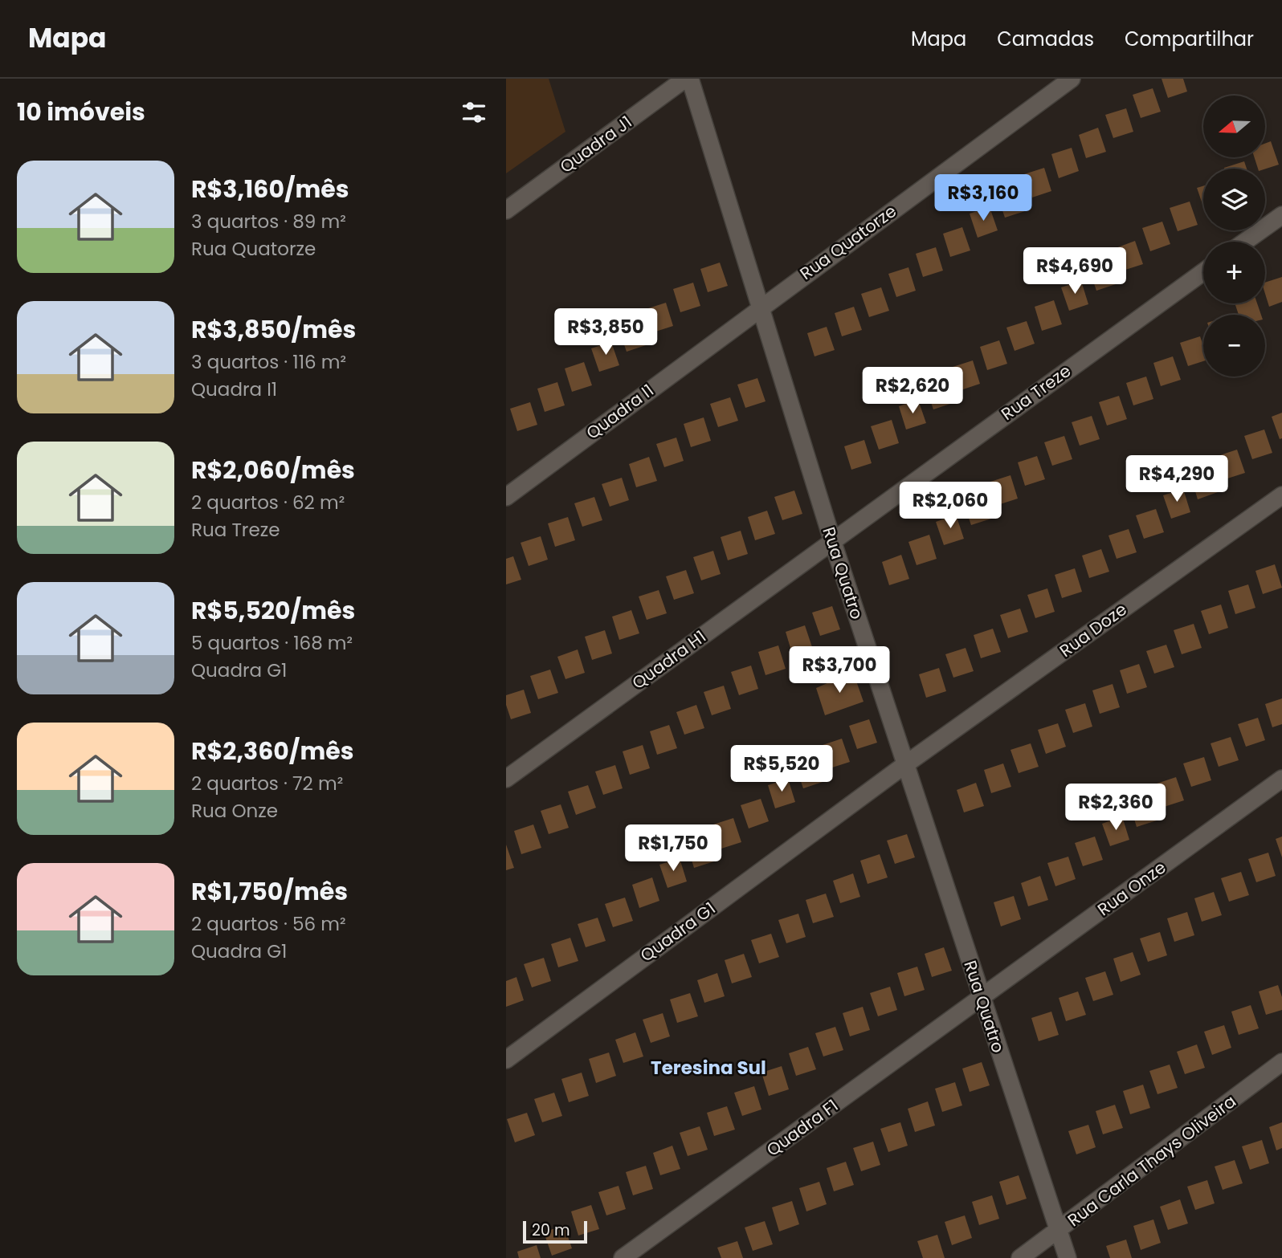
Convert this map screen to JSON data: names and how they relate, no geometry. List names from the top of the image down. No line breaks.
{"streets":{"street":["Quadra J1","Rua Quatorze","Rua Treze","Quadra I1","Rua Quatro","Rua Doze","Quadra H1","Rua Onze","Quadra G1","Quadra F1","Rua Carla Thays Oliveira"]},"crossings":[["Rua Quatorze","Quadra I1"],["Rua Quatorze","Rua Quatro"],["Rua Treze","Rua Quatro"],["Rua Treze","Quadra H1"],["Quadra I1","Rua Quatro"],["Rua Quatro","Rua Doze"],["Rua Quatro","Quadra H1"],["Rua Quatro","Rua Onze"],["Rua Quatro","Quadra G1"],["Rua Quatro","Quadra F1"],["Rua Quatro","Rua Carla Thays Oliveira"],["Rua Doze","Quadra G1"],["Rua Onze","Quadra F1"]],"districts":["Teresina Sul"],"scale_bar":"20 m","north":"left","page":{"header":"Mapa","nav":["Mapa","Camadas","Compartilhar"],"heading":"10 imóveis","map_buttons":["+","−"],"list":[{"name":"R$3,160/mês","note":"3 quartos · 89 m² · Rua Quatorze"},{"name":"R$3,850/mês","note":"3 quartos · 116 m² · Quadra I1"},{"name":"R$2,060/mês","note":"2 quartos · 62 m² · Rua Treze"},{"name":"R$5,520/mês","note":"5 quartos · 168 m² · Quadra G1"},{"name":"R$2,360/mês","note":"2 quartos · 72 m² · Rua Onze"},{"name":"R$1,750/mês","note":"2 quartos · 56 m² · Quadra G1"}],"price":["R$3,160","R$4,690","R$3,850","R$2,620","R$4,290","R$2,060","R$3,700","R$5,520","R$2,360","R$1,750"],"scale":"20 m"}}
